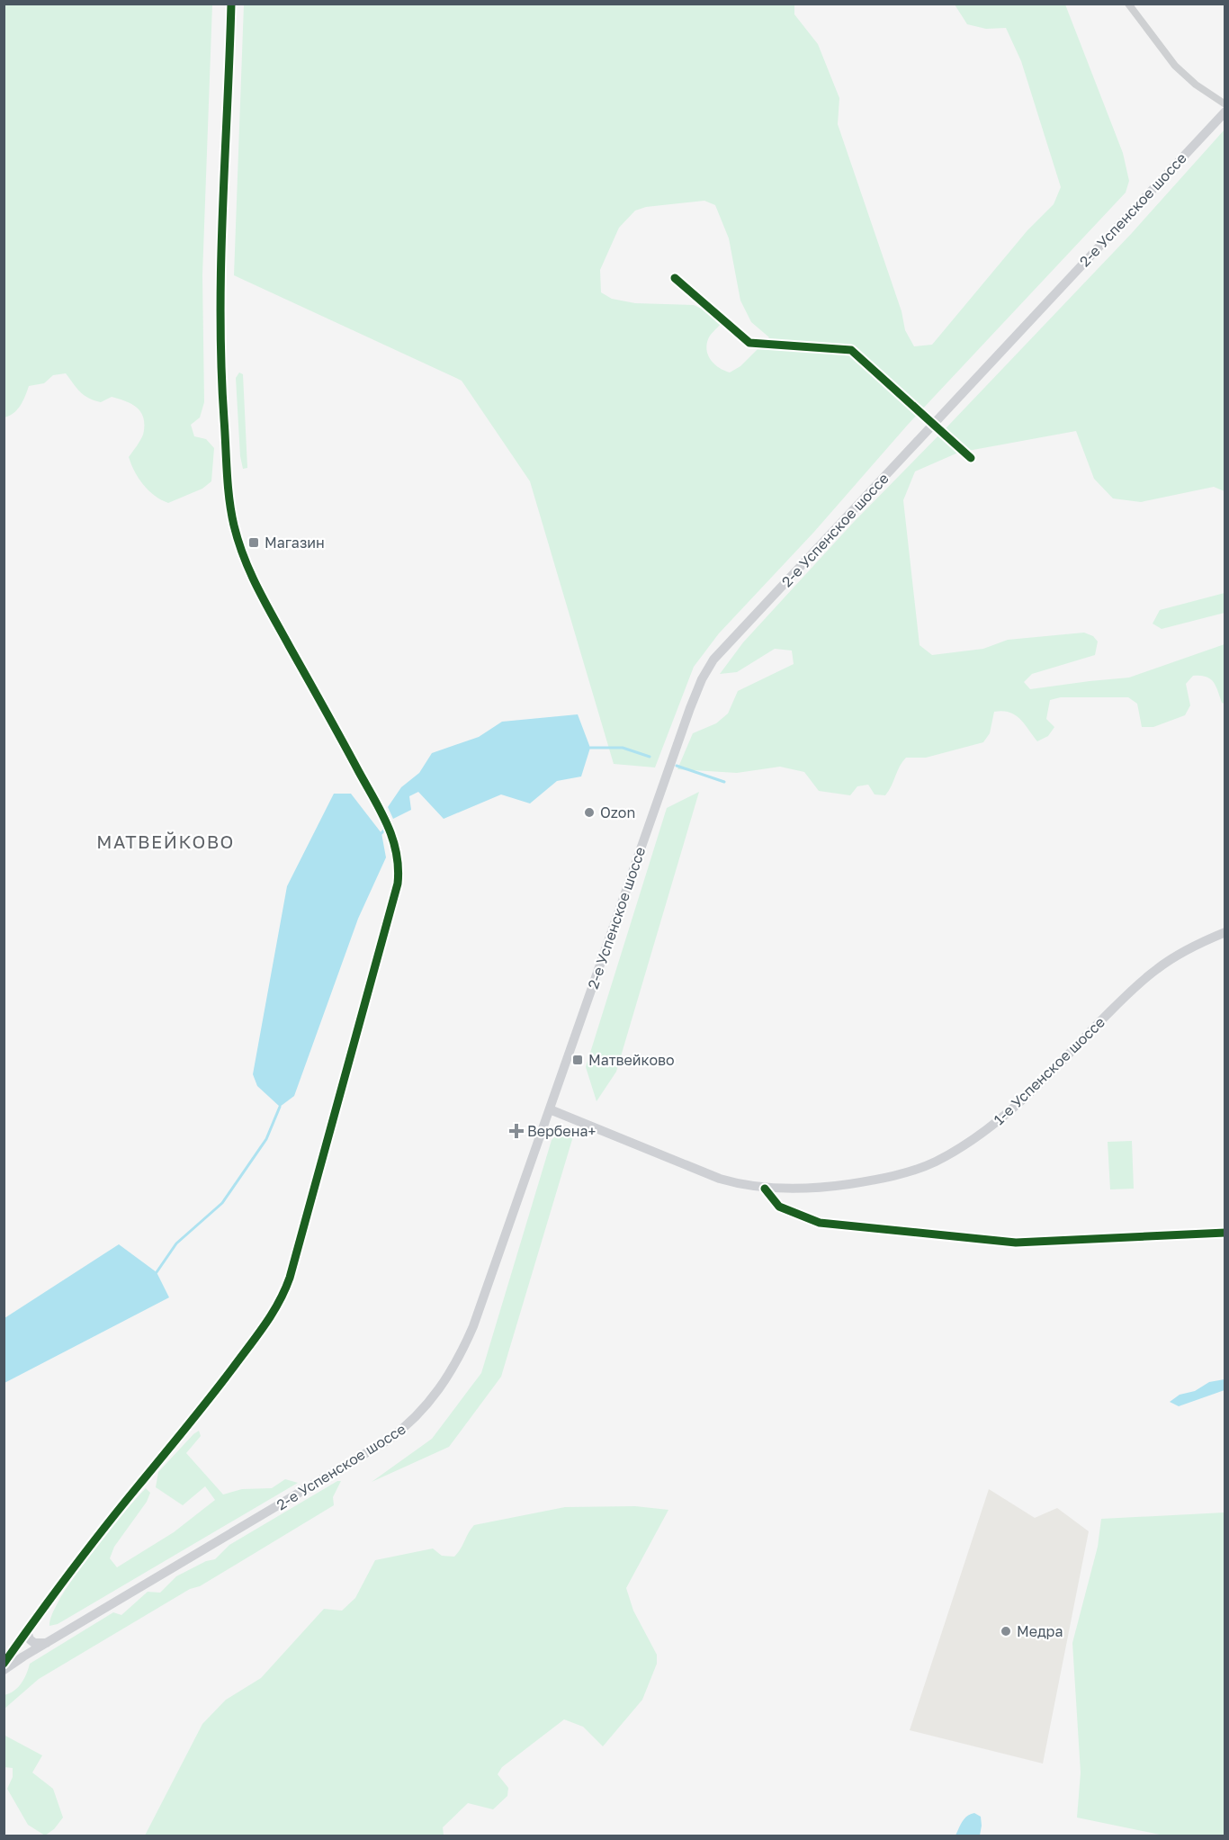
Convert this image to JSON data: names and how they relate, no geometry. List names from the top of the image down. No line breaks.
{"streets":{"main road":["2-е Успенское шоссе","1-е Успенское шоссе"]},"crossings":[["2-е Успенское шоссе","1-е Успенское шоссе"]],"districts":["МАТВЕЙКОВО"],"places":{"transit":["Магазин","Матвейково"],"other":["Ozon","Медра"],"health":["Вербена+"]}}
